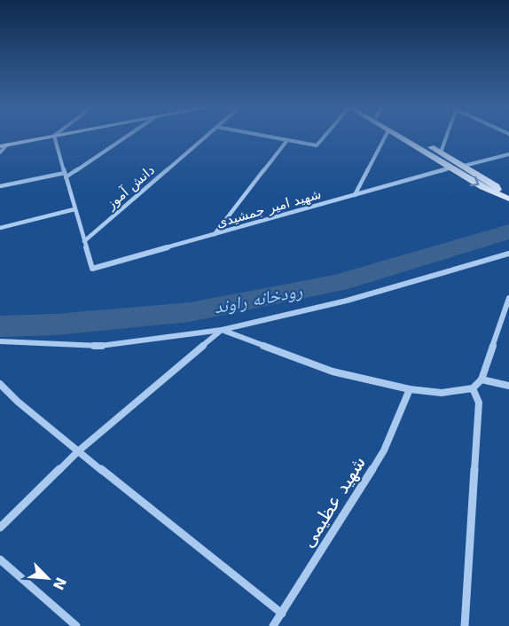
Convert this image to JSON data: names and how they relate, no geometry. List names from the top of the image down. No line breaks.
{"streets":{"street":["دانش آموز","شهید امیر جمشیدی","شهید عظیمی"]},"crossings":[["دانش آموز","شهید امیر جمشیدی"]],"water":["رودخانه راوند"],"north":"bottom right"}
